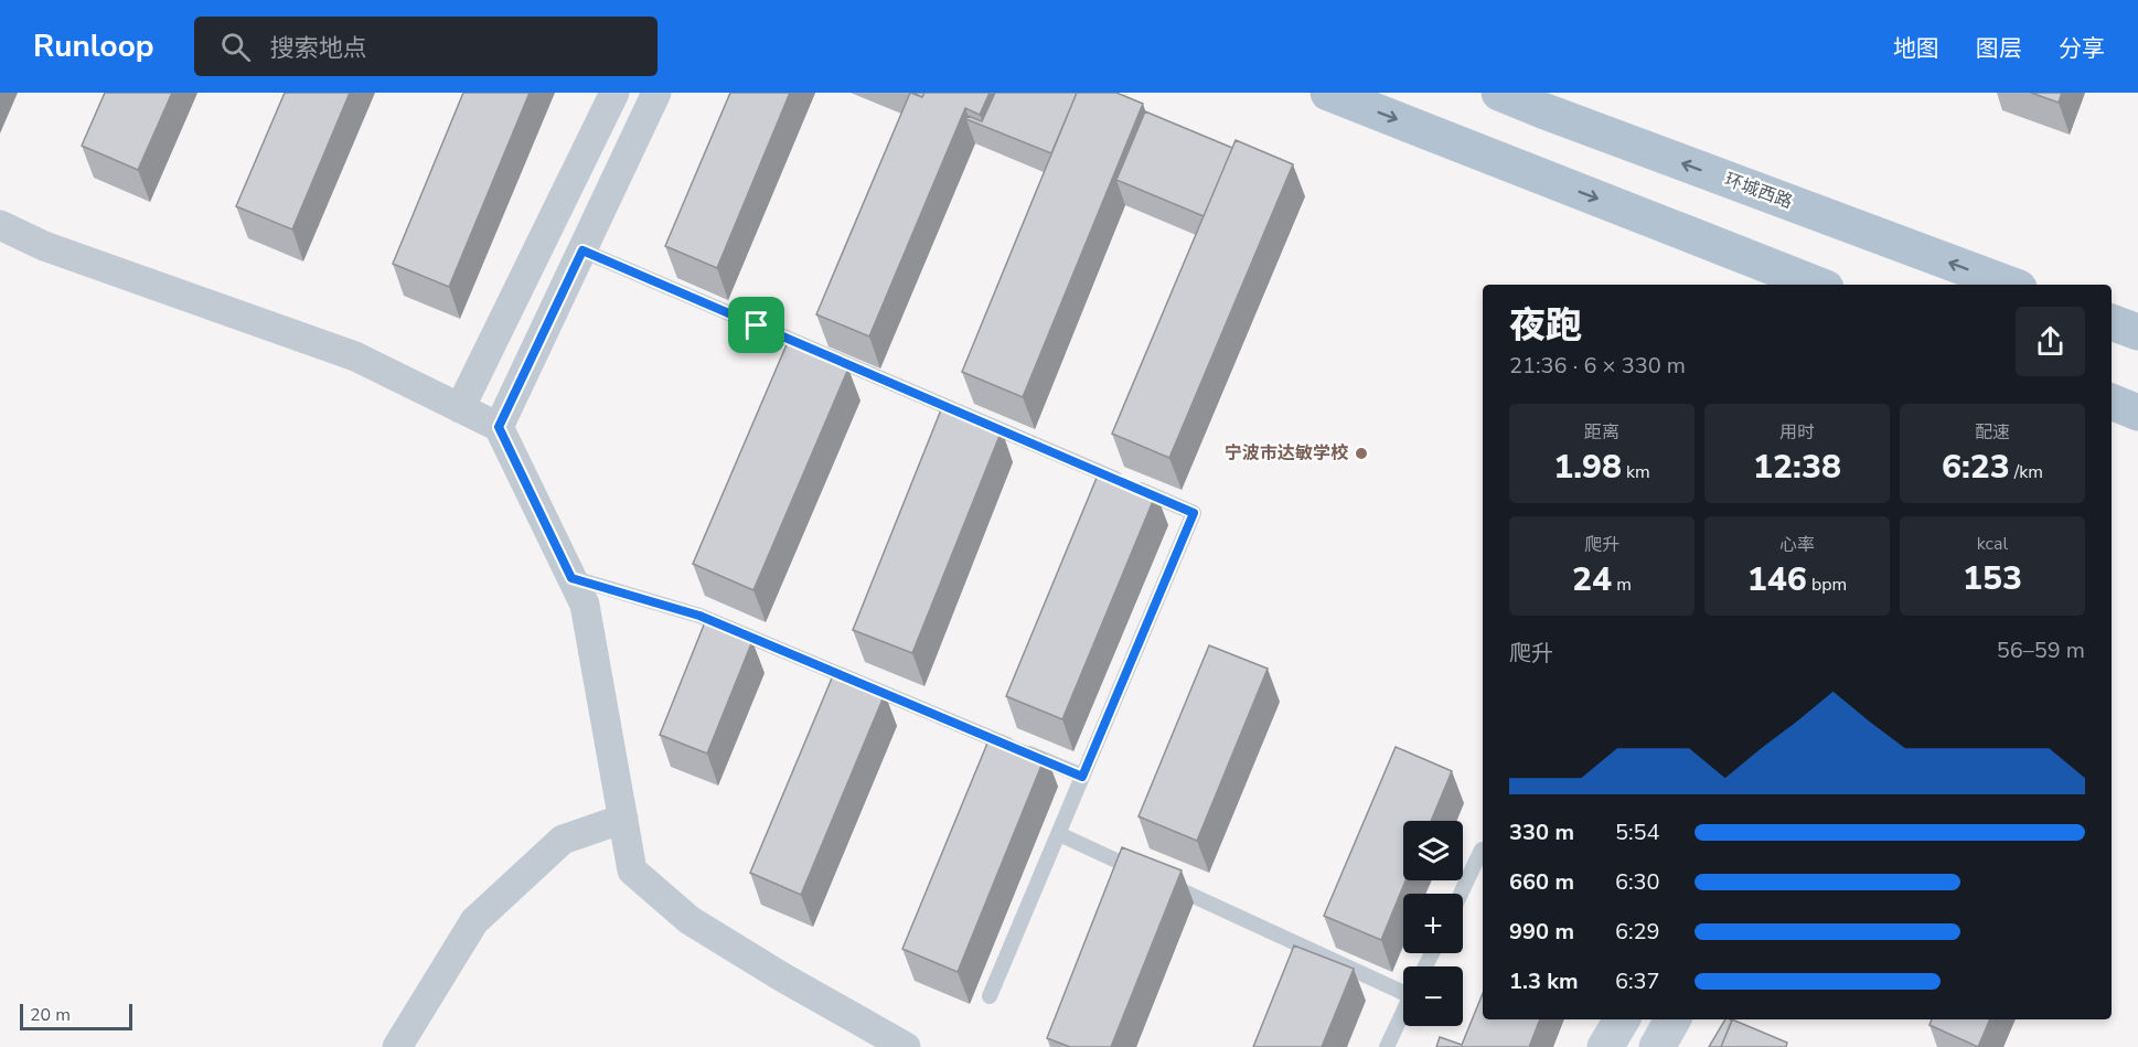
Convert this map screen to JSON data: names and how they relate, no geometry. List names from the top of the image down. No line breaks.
{"streets":{"main road":["环城西路"]},"places":["宁波市达敏学校"],"scale_bar":"20 m","page":{"header":"Runloop","search":"搜索地点","nav":["地图","图层","分享"],"heading":["夜跑","21:36 · 6 × 330 m"],"stats":[["距离","1.98 km"],["用时","12:38"],["配速","6:23 /km"],["爬升","24 m"],["心率","146 bpm"],["kcal","153"]],"chart":["爬升","56–59 m"],"list":[{"name":"330 m","note":"5:54"},{"name":"660 m","note":"6:30"},{"name":"990 m","note":"6:29"},{"name":"1.3 km","note":"6:37"}],"map_buttons":["+","−"],"scale":"20 m"}}
